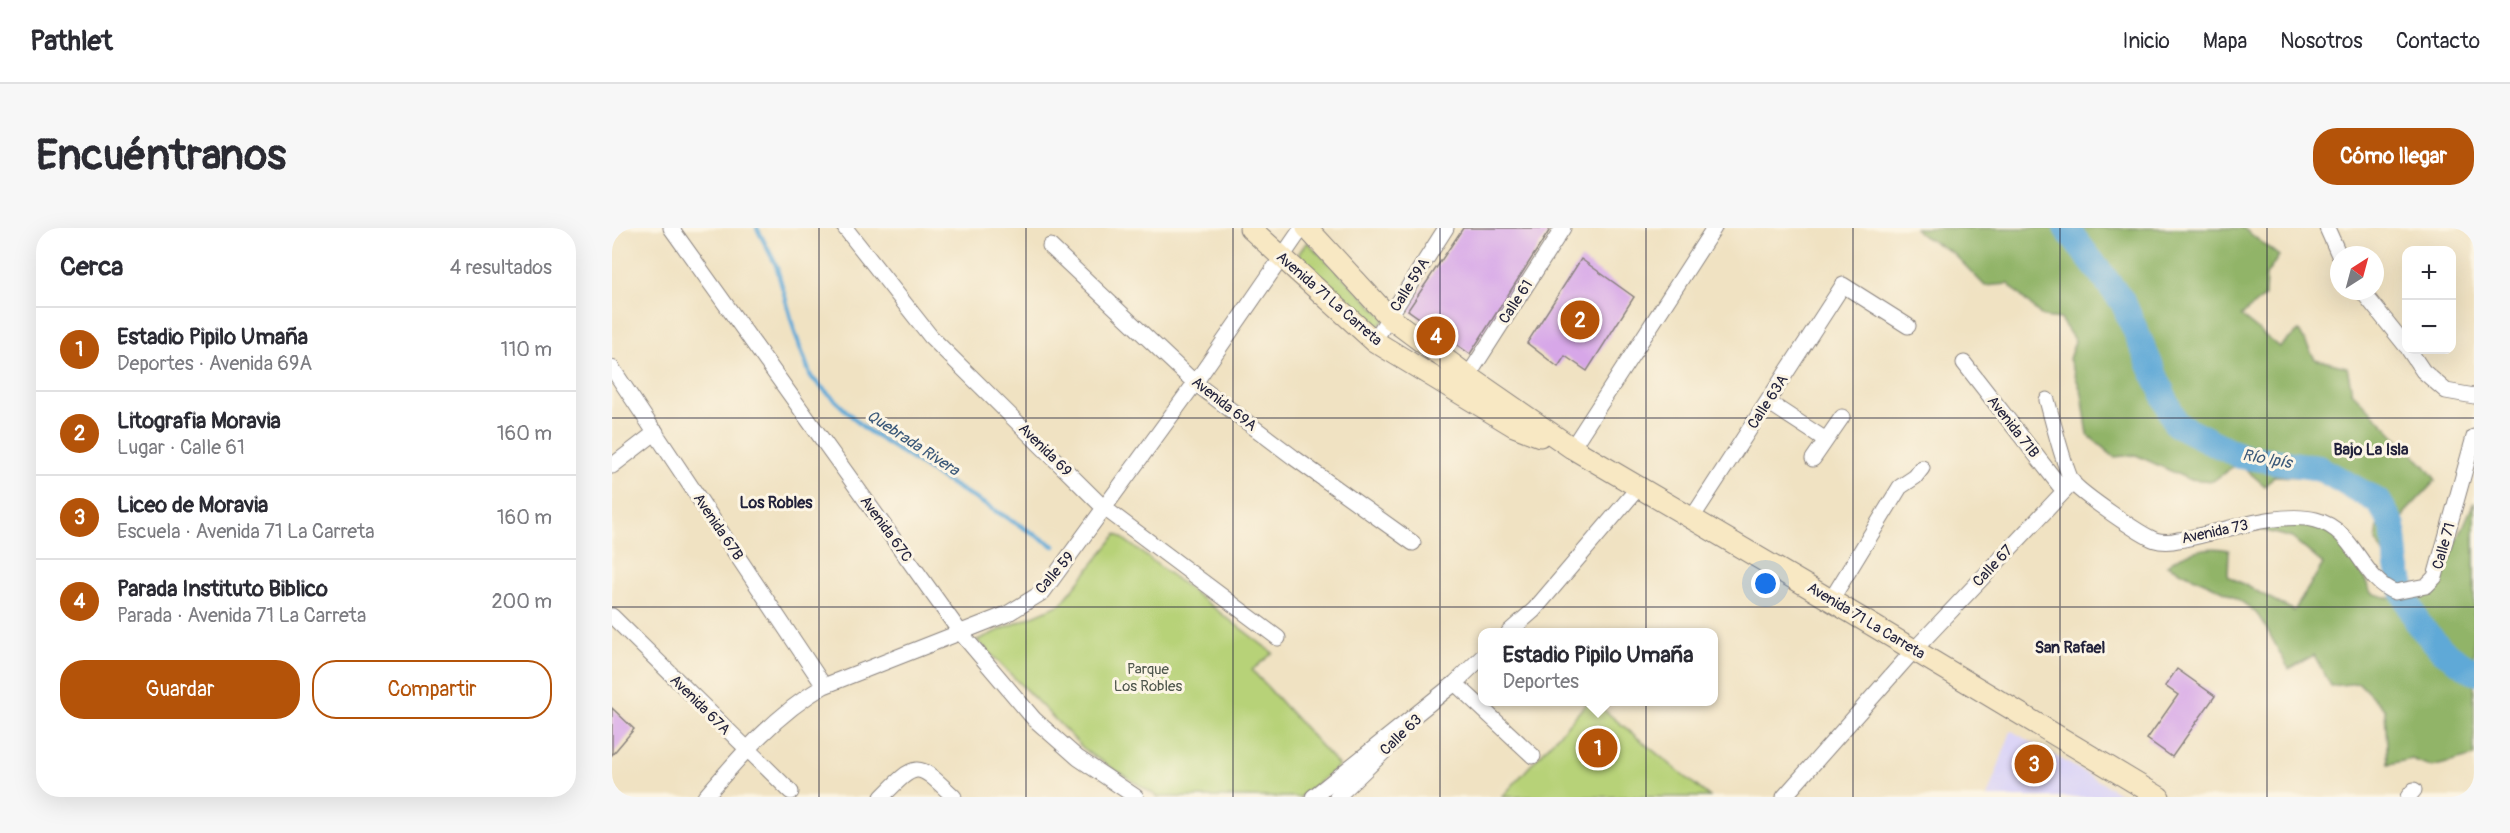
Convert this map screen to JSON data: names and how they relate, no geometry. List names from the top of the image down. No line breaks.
{"streets":{"street":["Calle 59A","Avenida 71 La Carreta","Calle 61","Calle 63A","Avenida 69A","Avenida 71B","Avenida 69","Avenida 67B","Avenida 67C","Avenida 73","Calle 71","Calle 67","Calle 59","Avenida 67A","Calle 63"]},"crossings":[["Calle 59A","Avenida 71 La Carreta"],["Avenida 71 La Carreta","Calle 61"],["Avenida 71 La Carreta","Calle 63A"],["Avenida 71 La Carreta","Calle 67"],["Avenida 71 La Carreta","Calle 59"],["Avenida 69A","Calle 59"],["Avenida 71B","Avenida 73"],["Avenida 71B","Calle 67"],["Avenida 69","Calle 59"],["Avenida 67B","Calle 59"],["Avenida 67C","Calle 59"],["Avenida 73","Calle 71"],["Avenida 73","Calle 67"],["Calle 59","Avenida 67A"]],"districts":["Bajo La Isla","Los Robles","San Rafael"],"water":["Quebrada Rivera","Río Ipís"],"parks":["Parque Los Robles"],"north":"top right","page":{"header":"Pathlet","nav":["Inicio","Mapa","Nosotros","Contacto"],"buttons":["Cómo llegar",["Guardar","Compartir"]],"title":"Encuéntranos","heading":["Cerca","4 resultados"],"map_buttons":["+","−"],"pins":["2","4","1","3"],"list":[{"mark":"1","name":"Estadio Pipilo Umaña","note":"Deportes · Avenida 69A","value":"110 m"},{"mark":"2","name":"Litografia Moravia","note":"Lugar · Calle 61","value":"160 m"},{"mark":"3","name":"Liceo de Moravia","note":"Escuela · Avenida 71 La Carreta","value":"160 m"},{"mark":"4","name":"Parada Instituto Biblico","note":"Parada · Avenida 71 La Carreta","value":"200 m"}],"popup":["Estadio Pipilo Umaña","Deportes"]}}
